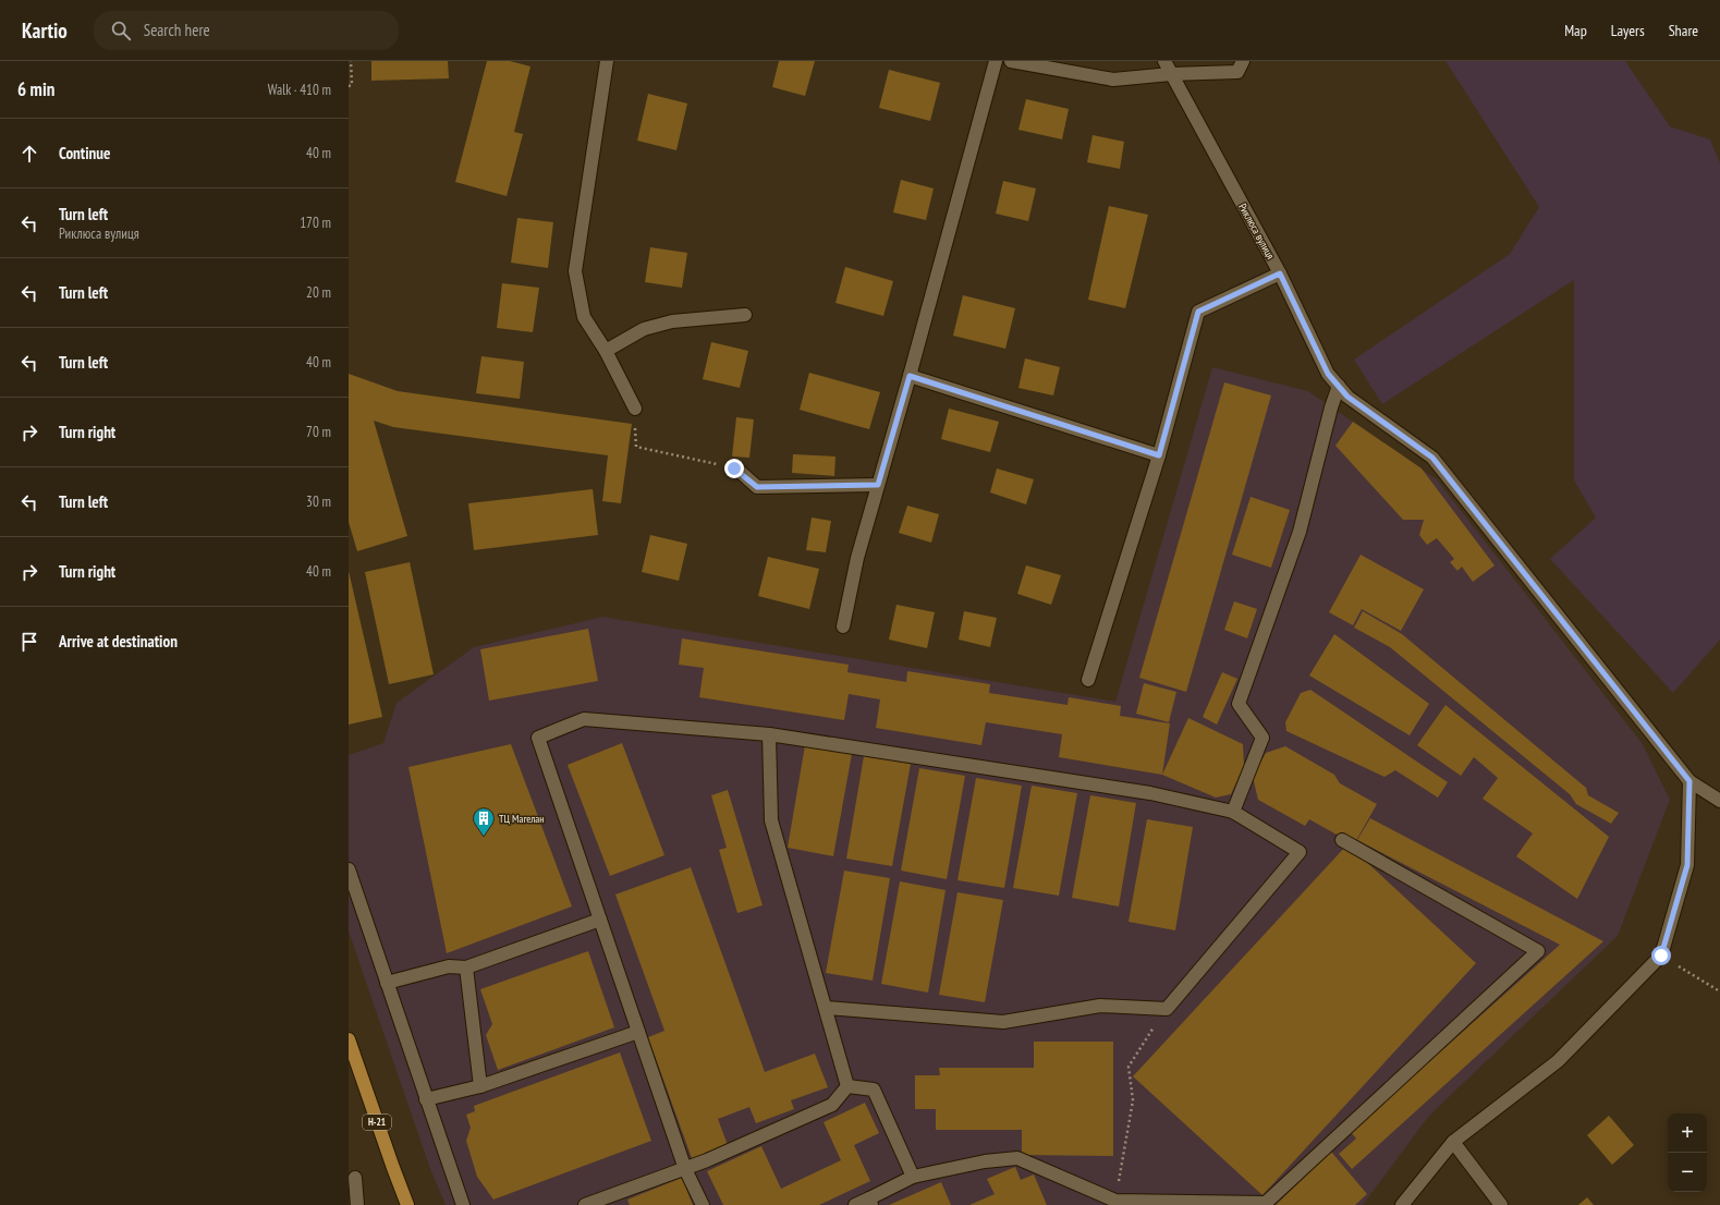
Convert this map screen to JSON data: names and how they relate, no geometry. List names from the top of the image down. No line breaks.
{"streets":{"main road":["Н-21"],"street":["Риклюса вулиця"]},"places":{"building":["ТЦ Магелан"]},"page":{"header":"Kartio","search":"Search here","nav":["Map","Layers","Share"],"heading":["6 min","Walk · 410 m"],"list":[["Continue","40 m"],["Turn left","Риклюса вулиця","170 m"],["Turn left","20 m"],["Turn left","40 m"],["Turn right","70 m"],["Turn left","30 m"],["Turn right","40 m"],"Arrive at destination"],"map_buttons":["+","−"]}}
